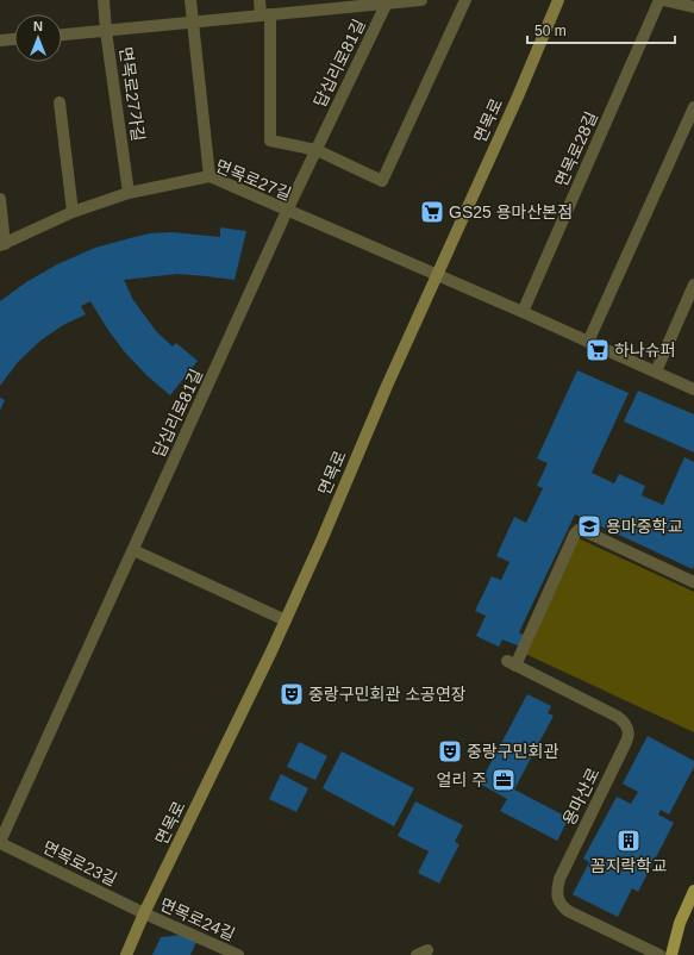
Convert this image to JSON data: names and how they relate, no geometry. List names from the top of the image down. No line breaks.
{"streets":{"street":["답십리로81길","면목로27가길","면목로","면목로28길","면목로27길","용마산로","면목로23길","면목로24길"]},"crossings":[["답십리로81길","면목로27길"],["답십리로81길","면목로23길"],["면목로27가길","면목로27길"],["면목로","면목로27길"],["면목로","면목로23길"],["면목로","면목로24길"],["면목로23길","면목로24길"]],"places":{"supermarket":["GS25 용마산본점","하나슈퍼"],"school or university":["용마중학교"],"theatre":["중랑구민회관 소공연장","중랑구민회관"],"office":["얼리 주"],"building":["꼼지락학교"]},"scale_bar":"50 m","north":"top"}
